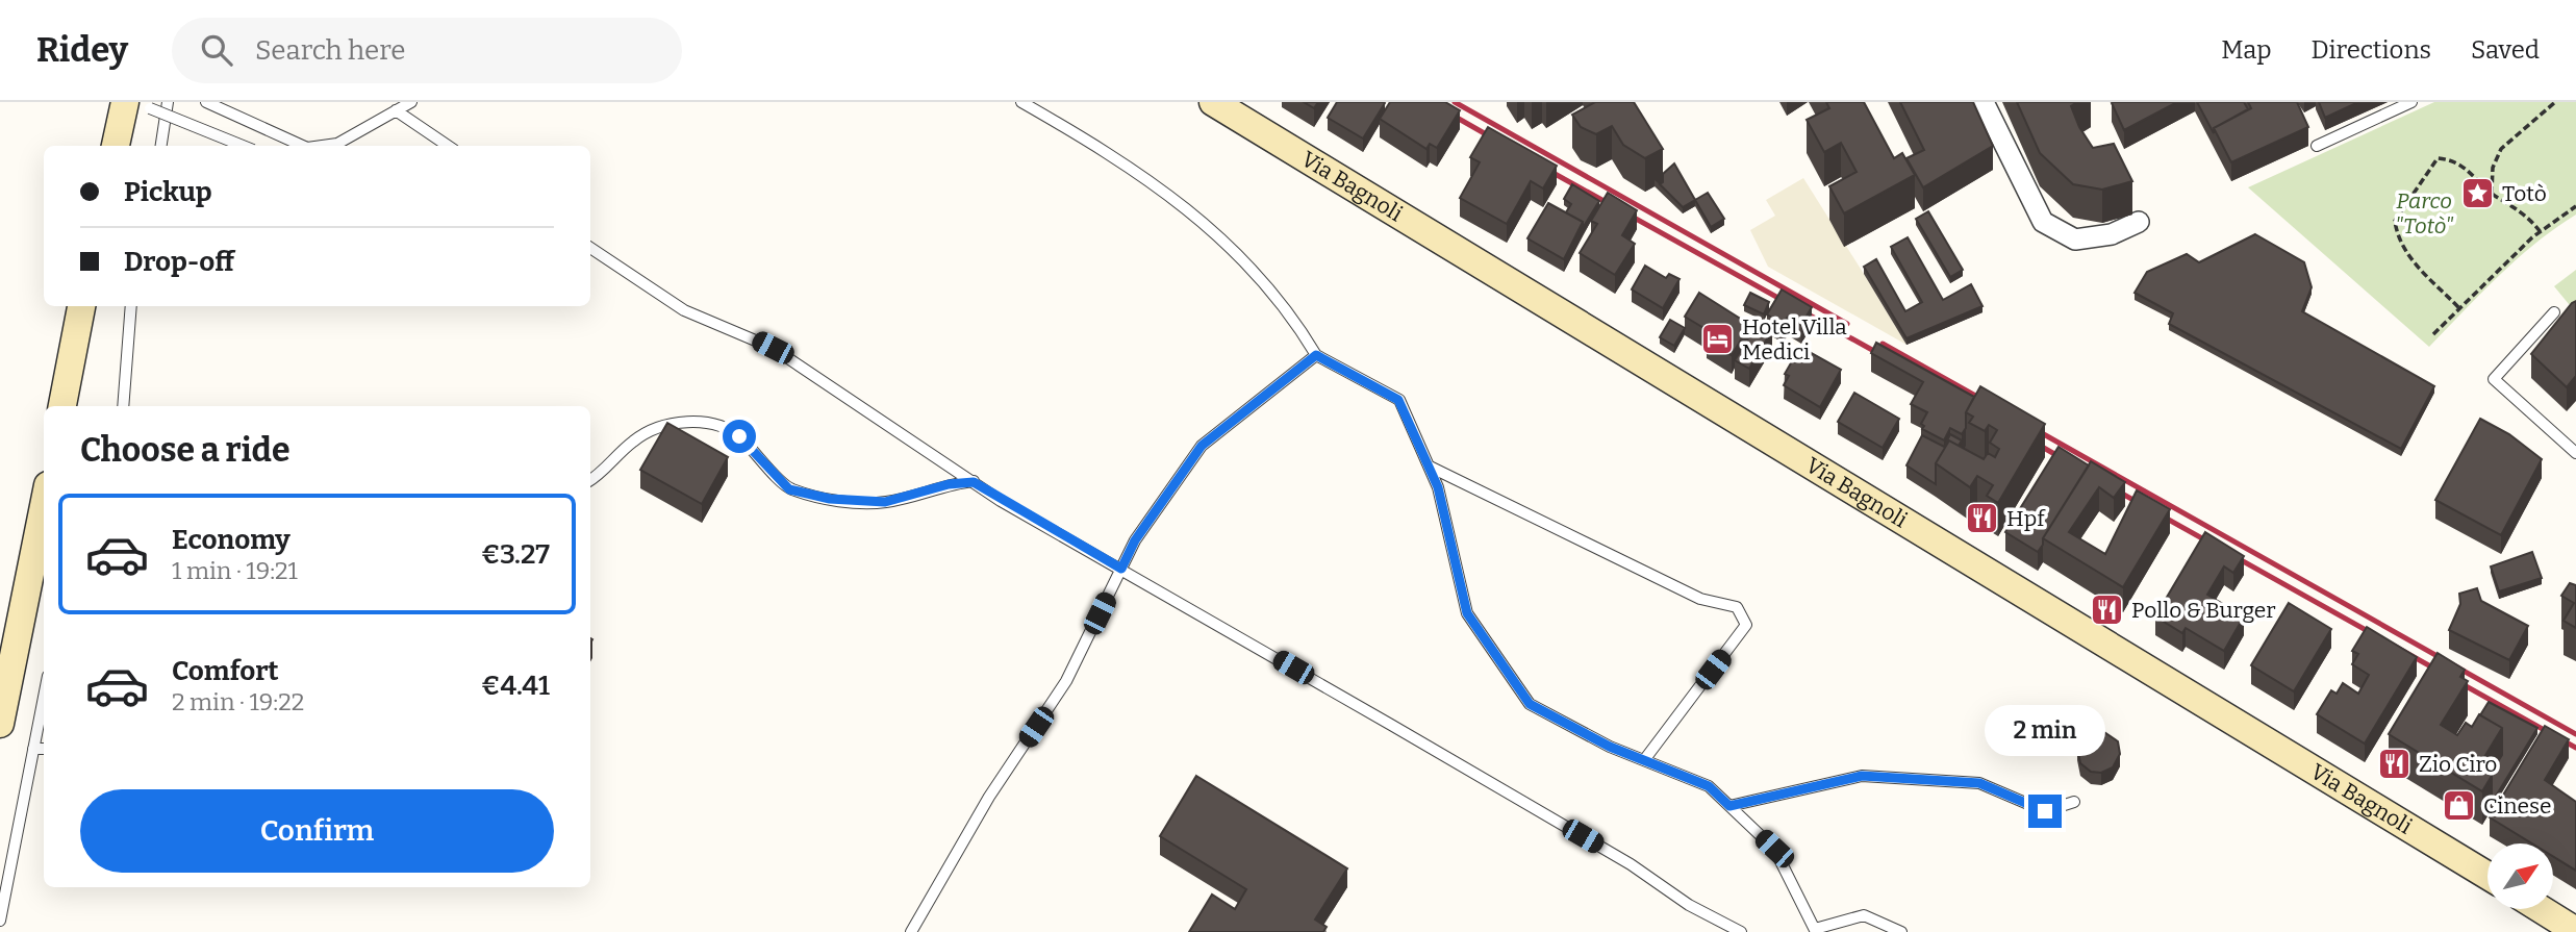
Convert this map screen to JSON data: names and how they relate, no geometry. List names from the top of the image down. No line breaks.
{"streets":{"street":["Via Bagnoli"]},"parks":["Parco \"Totò\""],"places":{"place":["Totò"],"hotel":["Hotel Villa Medici"],"restaurant":["Hpf","Pollo & Burger","Zio Ciro"],"shop":["Cinese"]},"north":"top right","page":{"header":"Ridey","search":"Search here","nav":["Map","Directions","Saved"],"banner":["Pickup","Drop-off"],"heading":"Choose a ride","list":[{"name":"Economy","note":"1 min · 19:21","value":"€3.27"},{"name":"Comfort","note":"2 min · 19:22","value":"€4.41"}],"bubble":"2 min","buttons":"Confirm"}}
